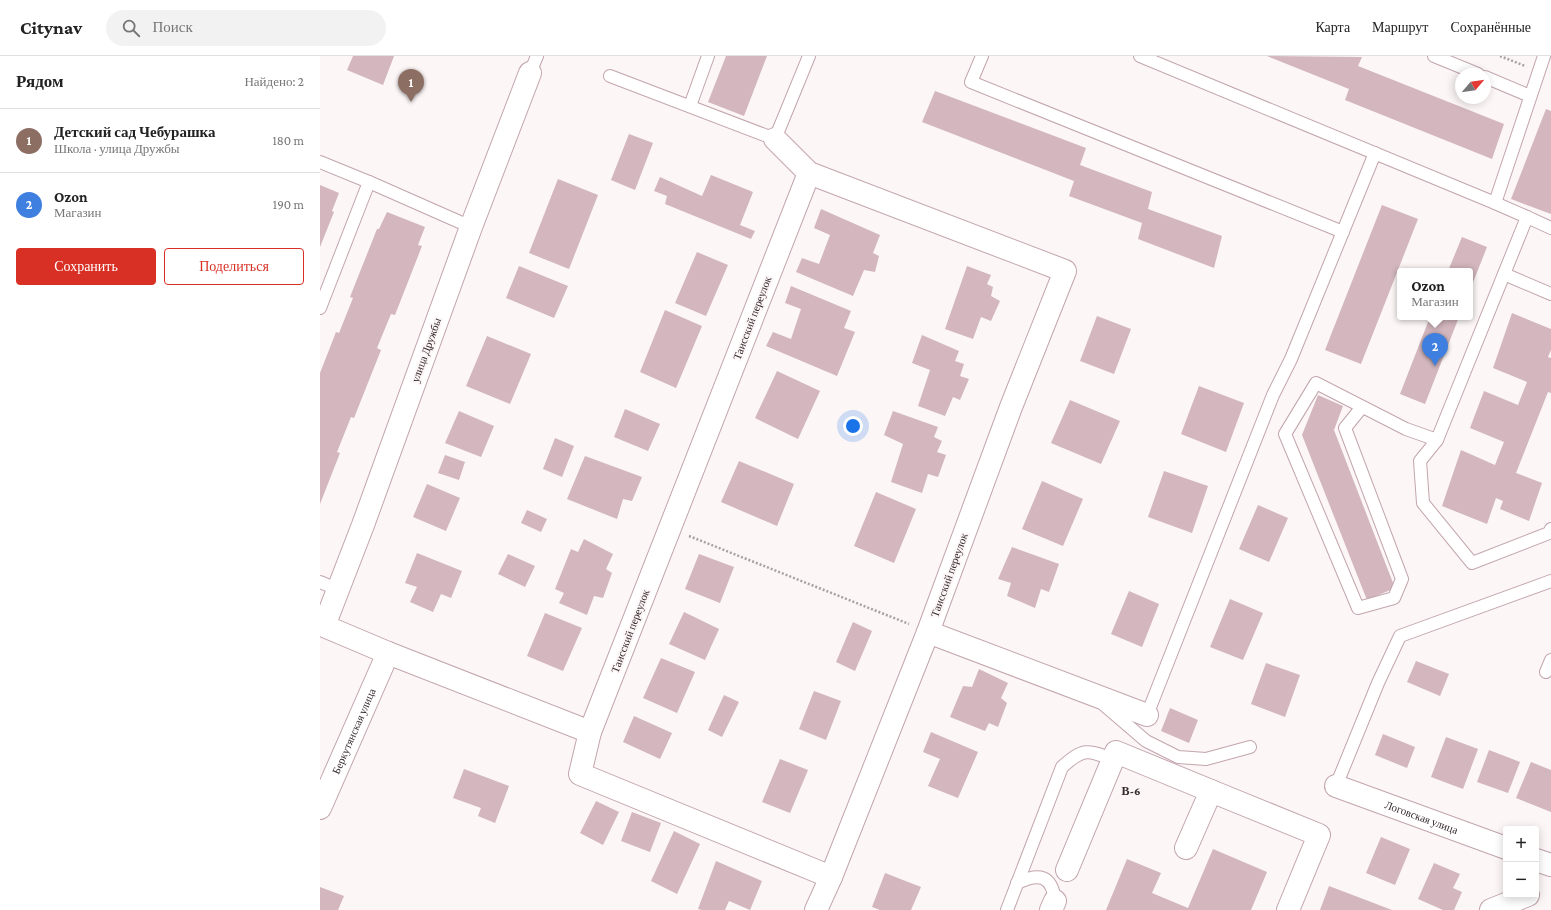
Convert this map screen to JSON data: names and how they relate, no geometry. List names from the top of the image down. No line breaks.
{"streets":{"street":["Таисский переулок","улица Дружбы","Беркутянская улица","Логовская улица"]},"crossings":[["улица Дружбы","Беркутянская улица"]],"districts":["В-6"],"north":"top right","page":{"header":"Citynav","search":"Поиск","nav":["Карта","Маршрут","Сохранённые"],"heading":["Рядом","Найдено: 2"],"pins":["1","2"],"list":[{"mark":"1","name":"Детский сад Чебурашка","note":"Школа · улица Дружбы","value":"180 m"},{"mark":"2","name":"Ozon","note":"Магазин","value":"190 m"}],"buttons":["Сохранить","Поделиться"],"popup":["Ozon","Магазин"],"map_buttons":["+","−"]}}
